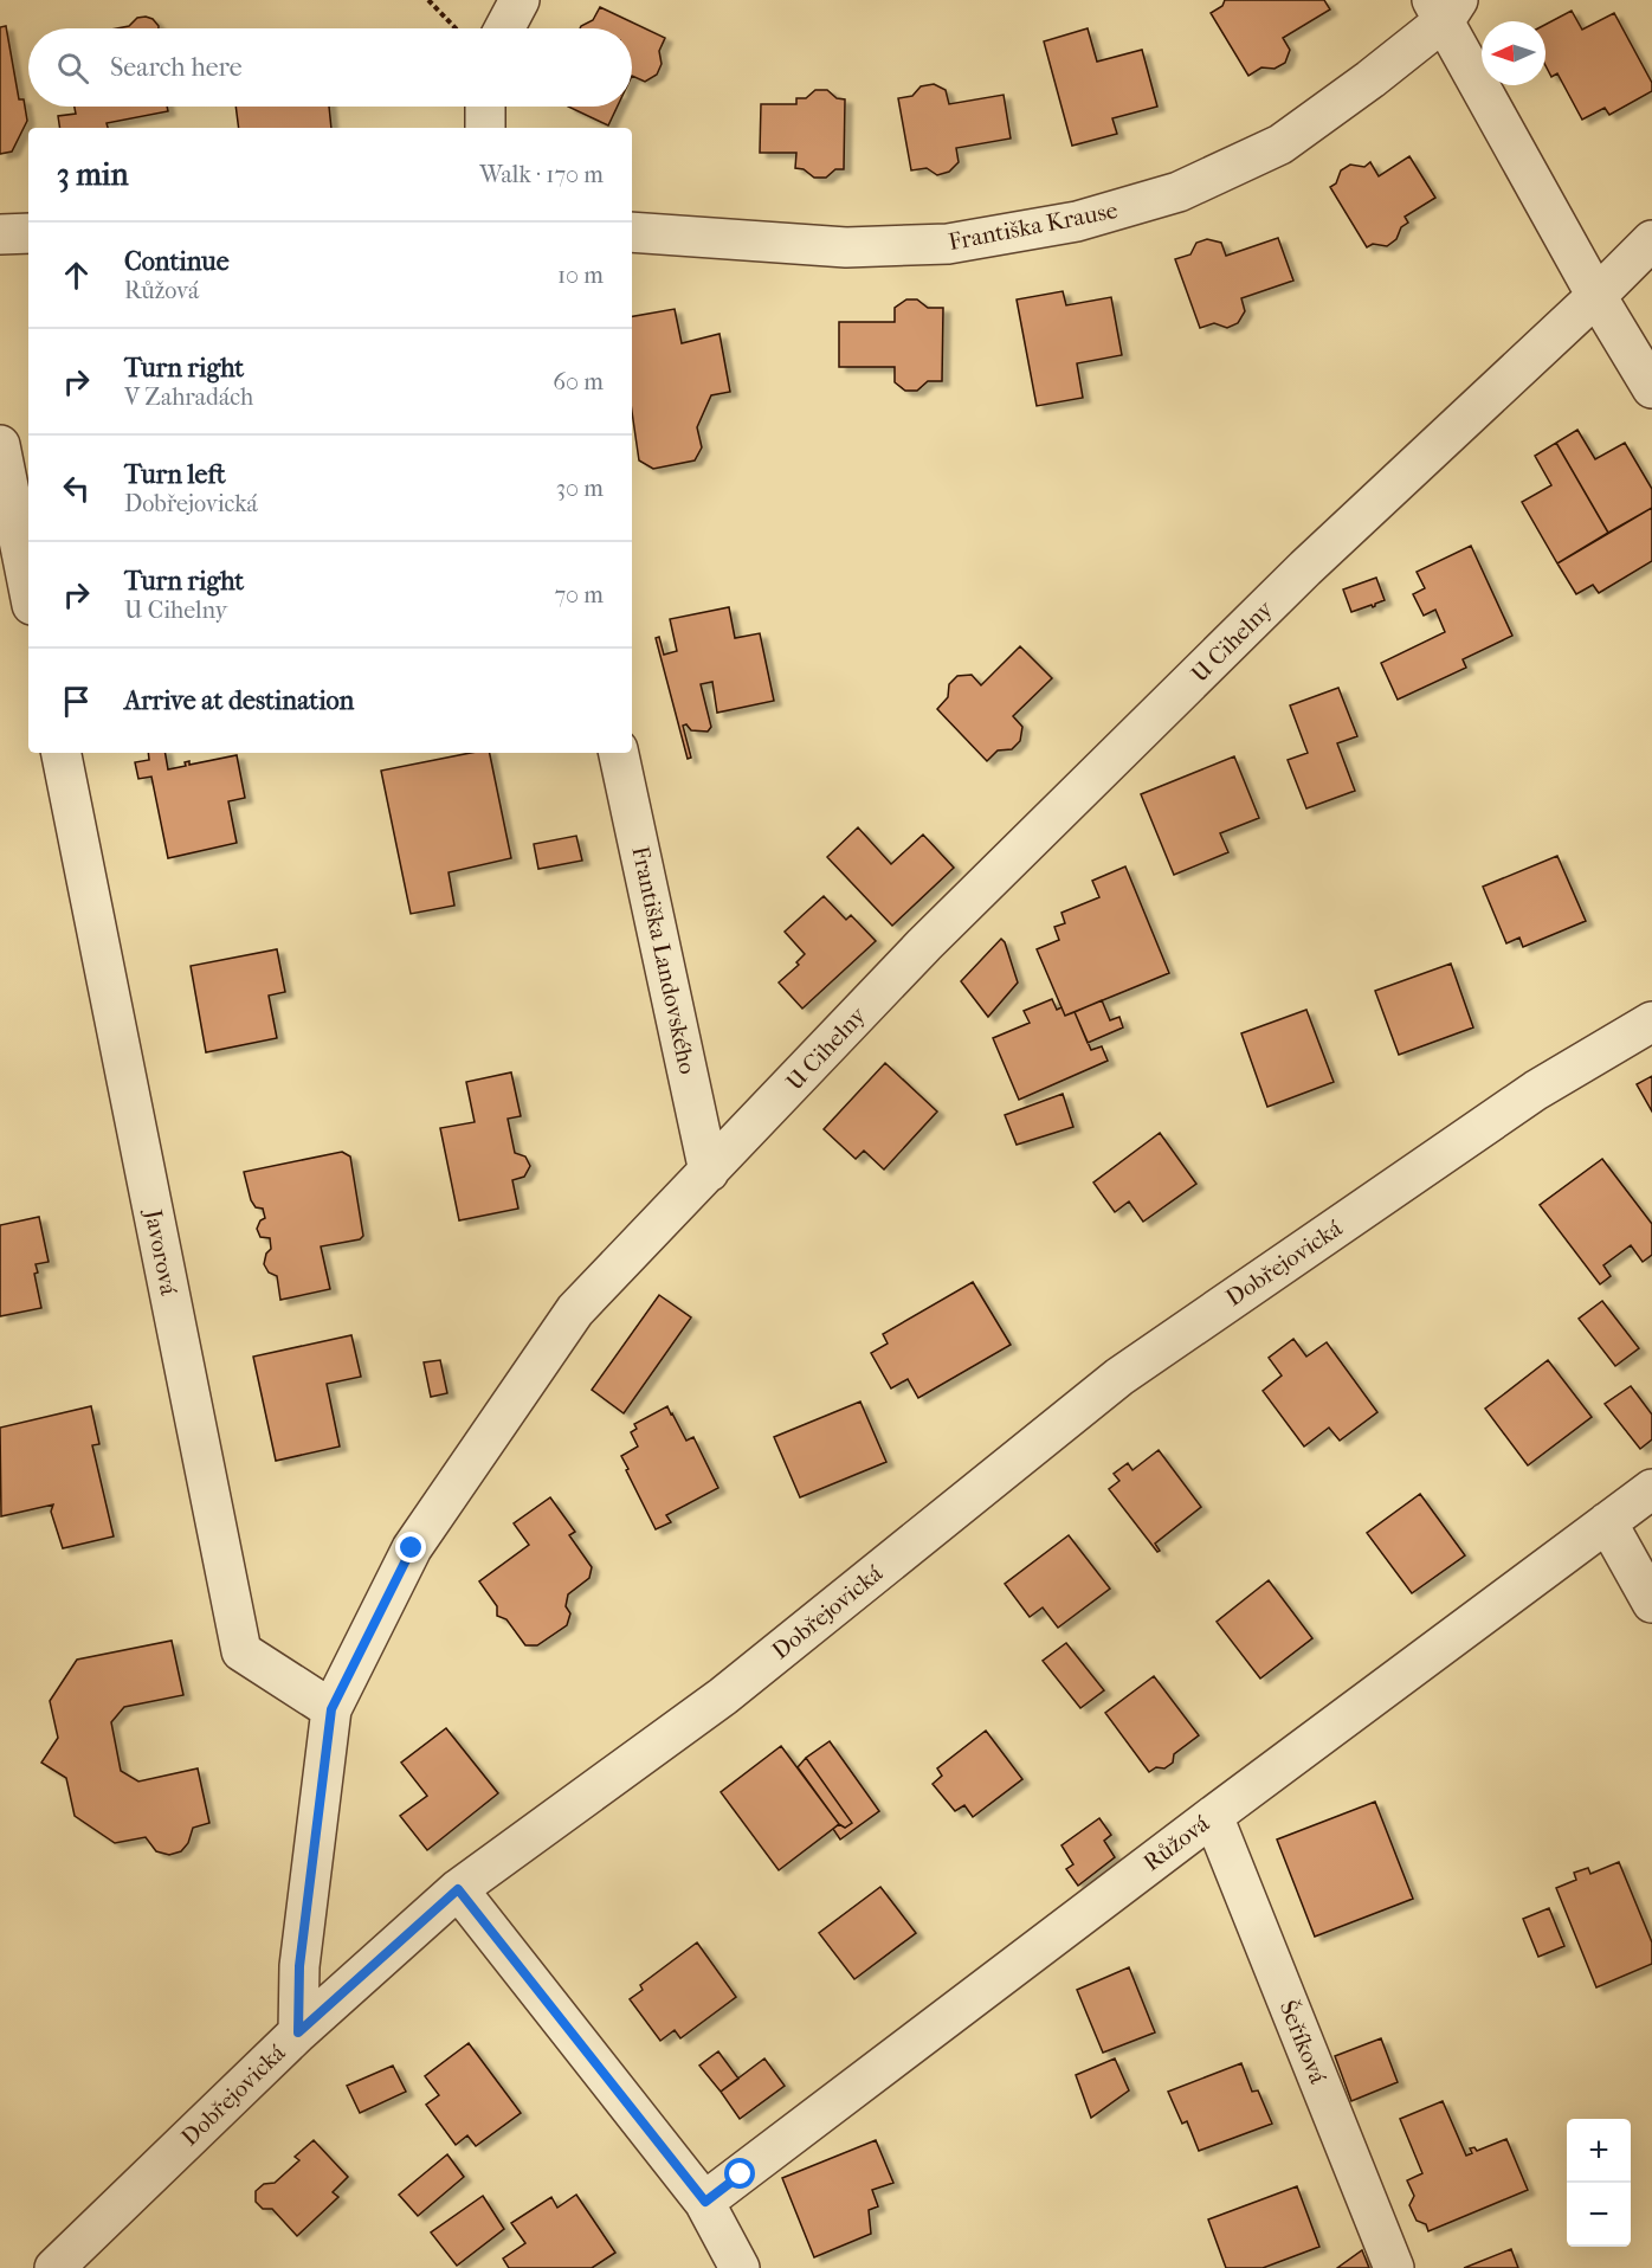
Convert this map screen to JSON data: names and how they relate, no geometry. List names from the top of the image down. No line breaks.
{"streets":{"street":["Františka Krause","U Cihelny","Františka Landovského","Javorová","Dobřejovická","Růžová","Šeříková"]},"crossings":[["U Cihelny","Františka Landovského"],["U Cihelny","Javorová"],["U Cihelny","Dobřejovická"],["Růžová","Šeříková"]],"north":"left","page":{"search":"Search here","heading":["3 min","Walk · 170 m"],"list":[["Continue","Růžová","10 m"],["Turn right","V Zahradách","60 m"],["Turn left","Dobřejovická","30 m"],["Turn right","U Cihelny","70 m"],"Arrive at destination"],"map_buttons":["+","−"]}}
